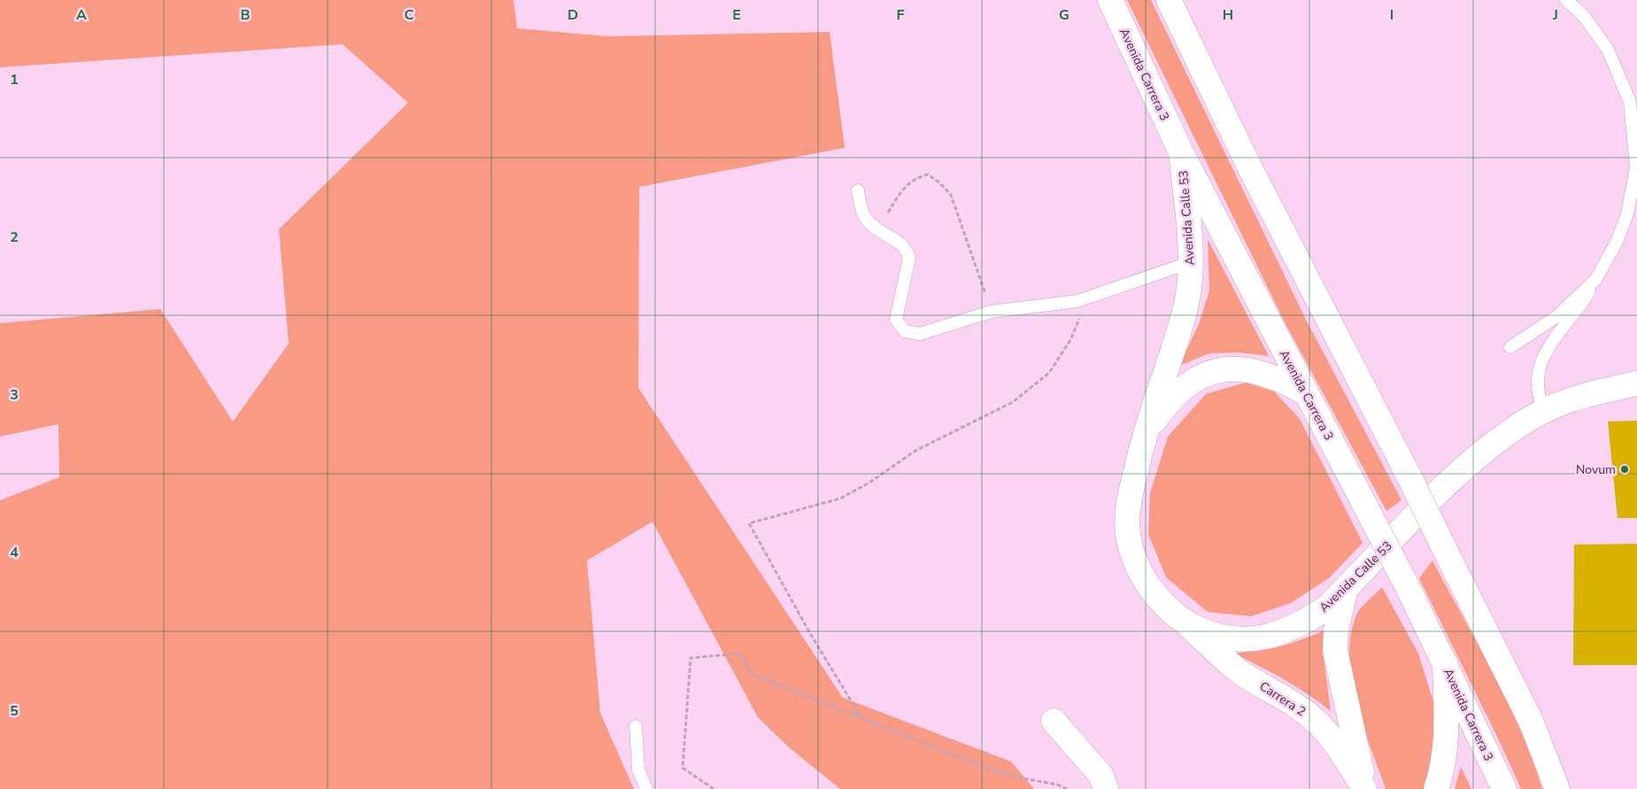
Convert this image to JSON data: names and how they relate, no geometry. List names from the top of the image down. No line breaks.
{"streets":{"main road":["Avenida Carrera 3","Avenida Calle 53","Carrera 2"]},"crossings":[["Avenida Carrera 3","Avenida Calle 53"],["Avenida Calle 53","Carrera 2"]],"places":["Novum"],"grid":{"columns":["A","B","C","D","E","F","G","H","I","J"],"rows":["1","2","3","4","5"]}}
